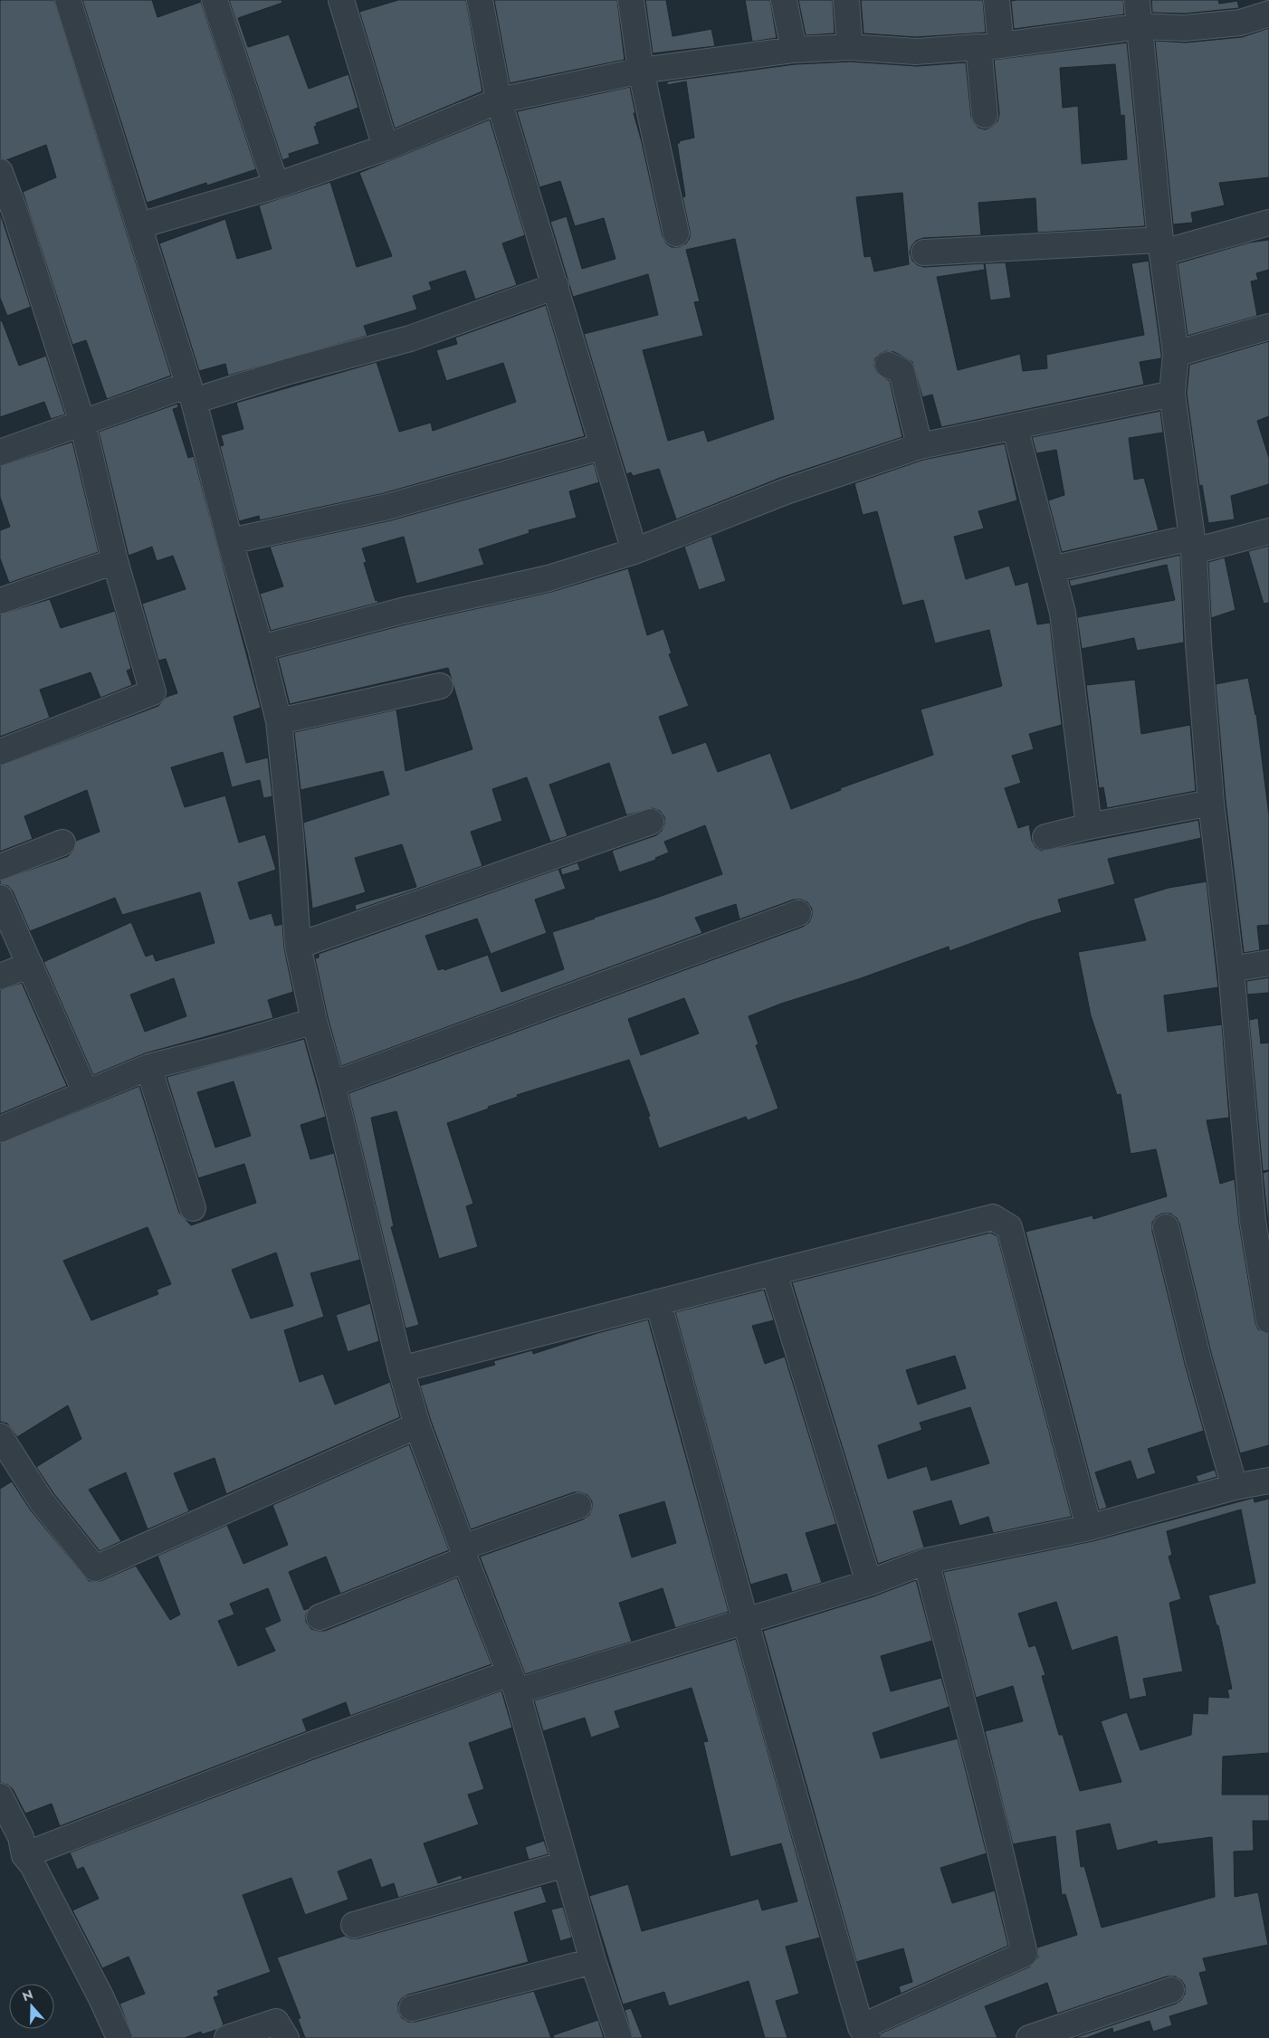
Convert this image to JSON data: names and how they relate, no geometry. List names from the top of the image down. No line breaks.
{"north":"top"}
